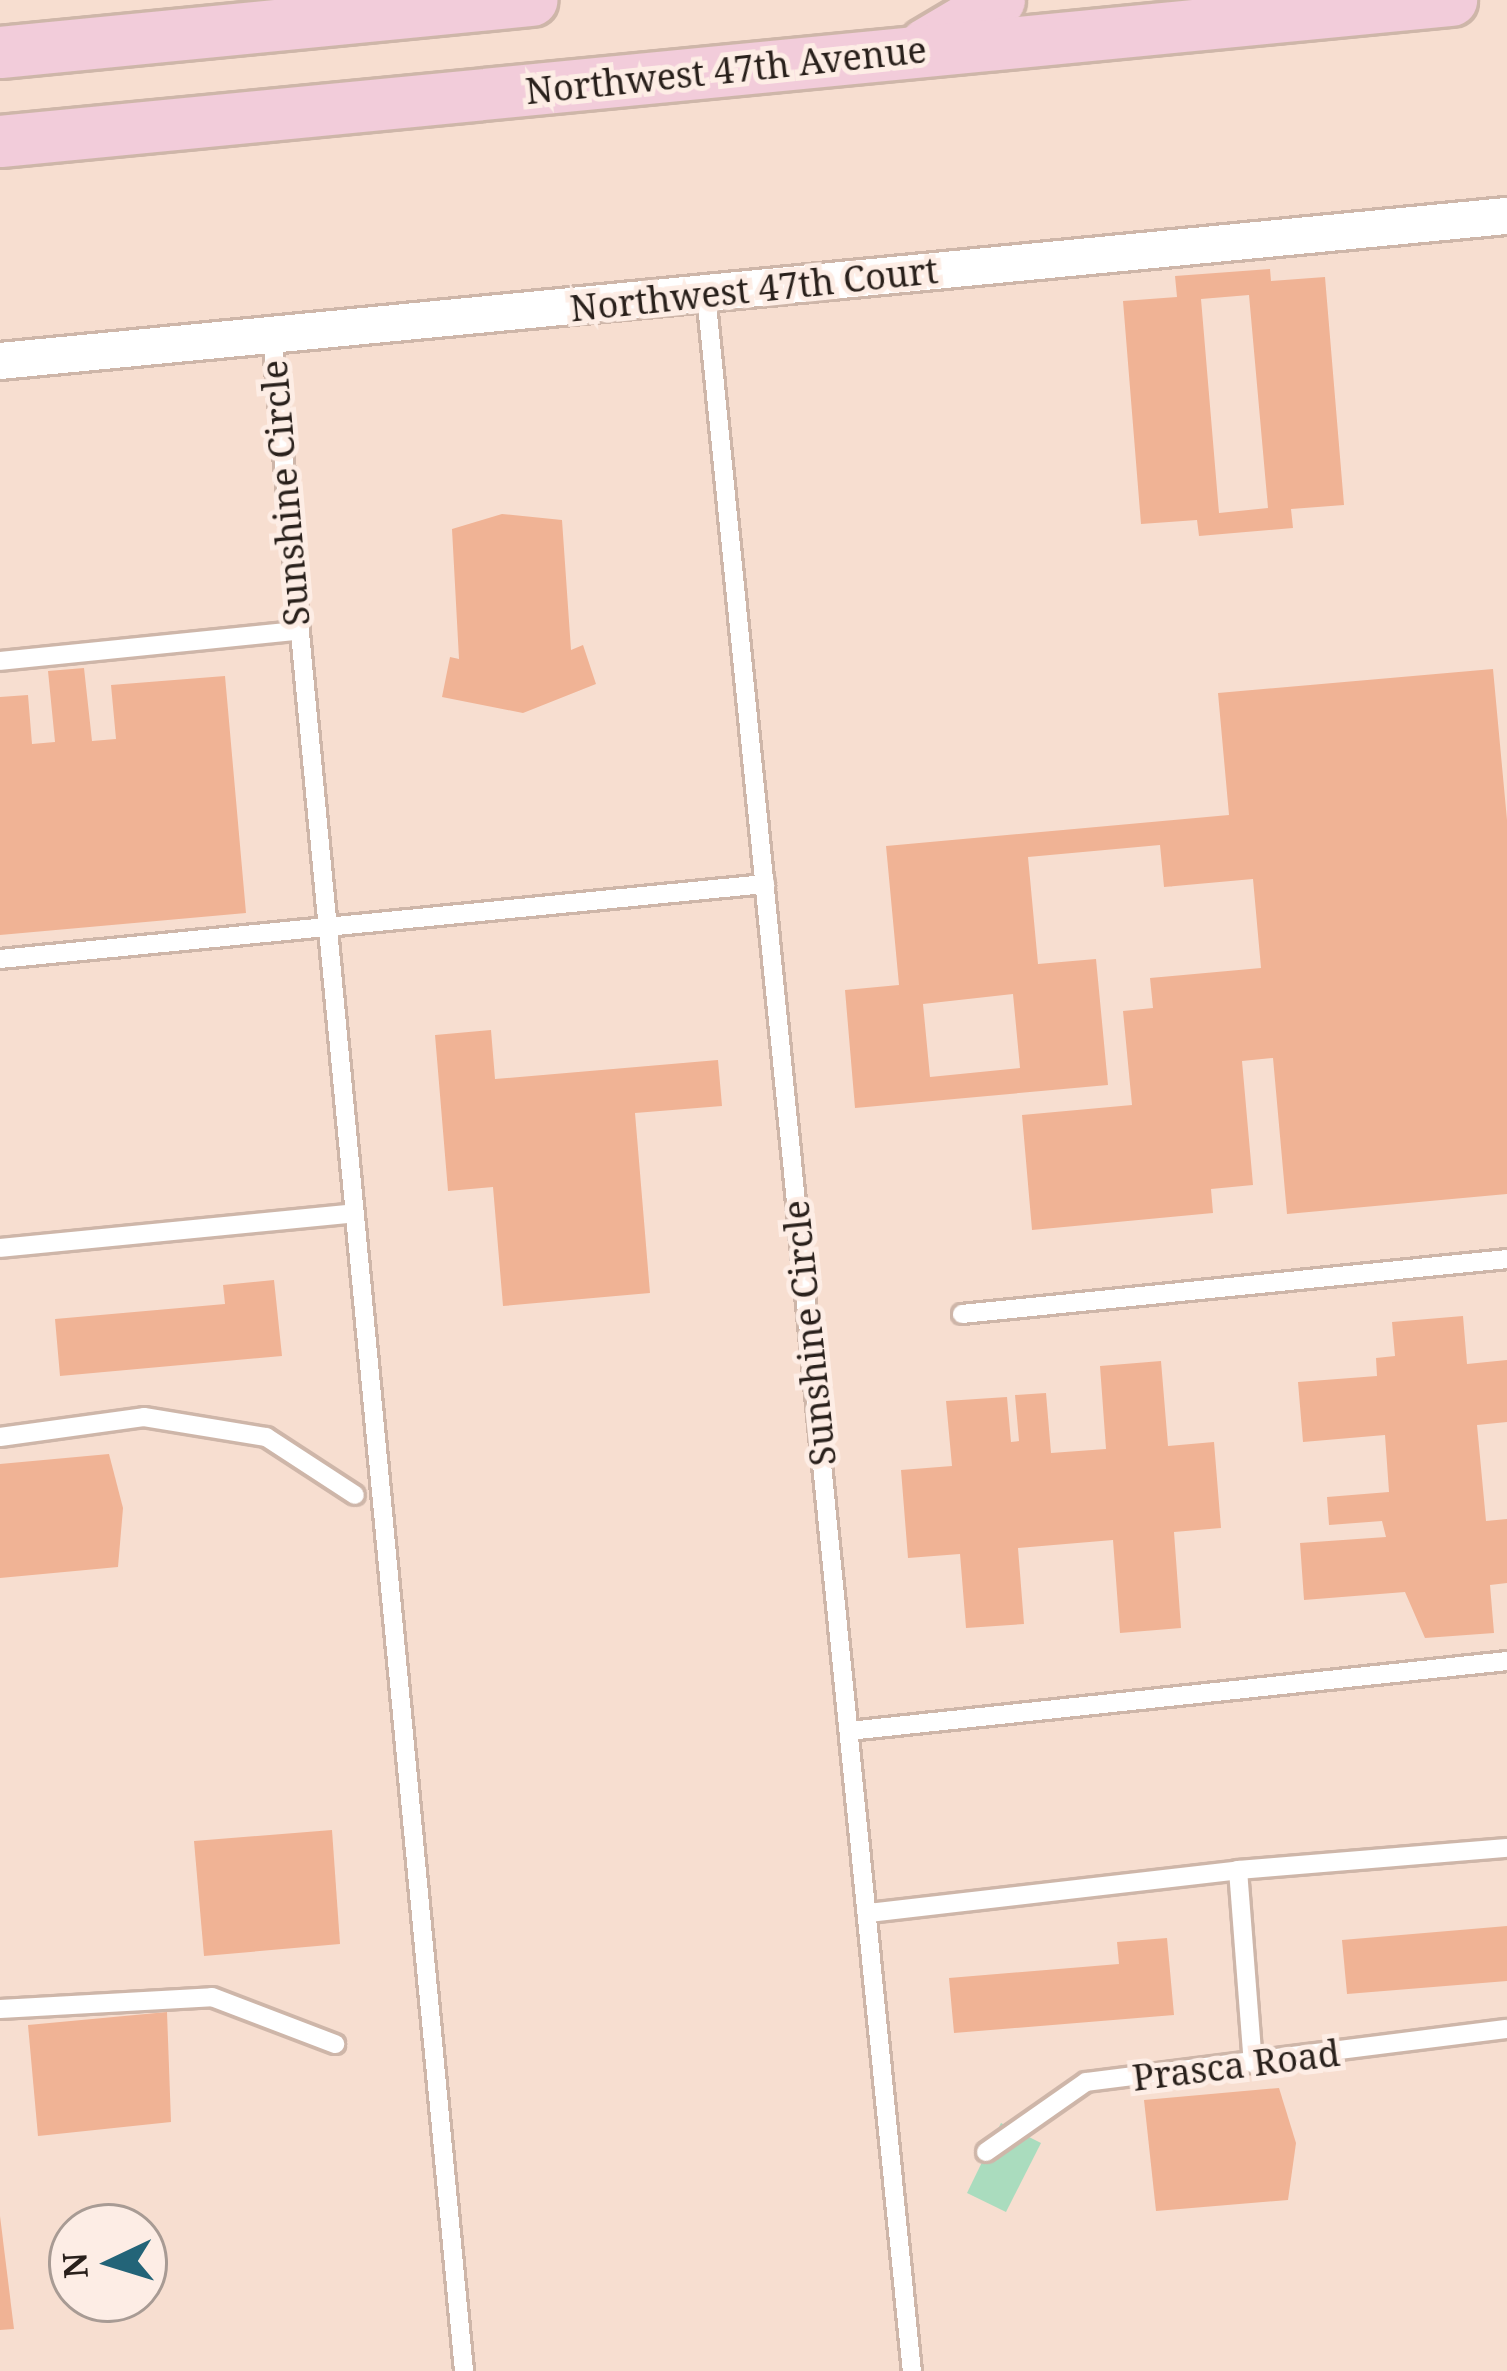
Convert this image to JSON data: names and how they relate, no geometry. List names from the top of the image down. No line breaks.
{"streets":{"main road":["Northwest 47th Avenue"],"street":["Northwest 47th Court"],"lane":["Sunshine Circle","Prasca Road"]},"crossings":[["Northwest 47th Court","Sunshine Circle"]],"north":"left"}
